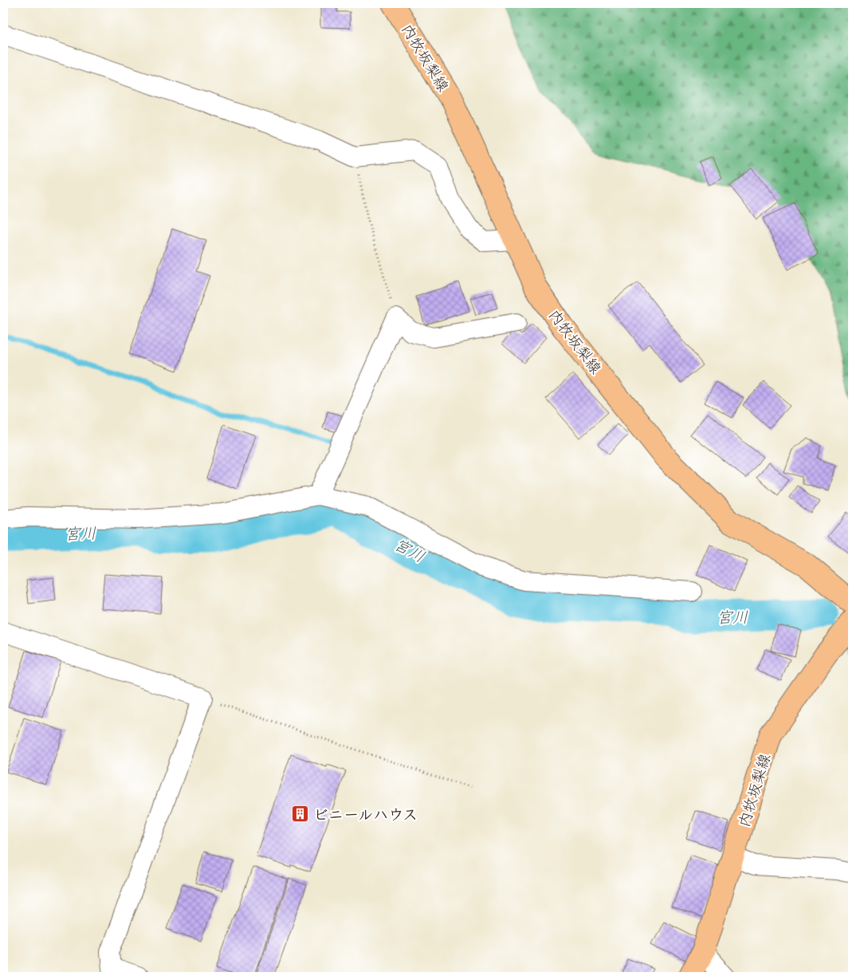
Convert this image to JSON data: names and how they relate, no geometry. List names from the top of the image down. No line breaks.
{"streets":{"main road":["内牧坂梨線"]},"water":["宮川"],"places":{"building":["ビニールハウス"]}}
